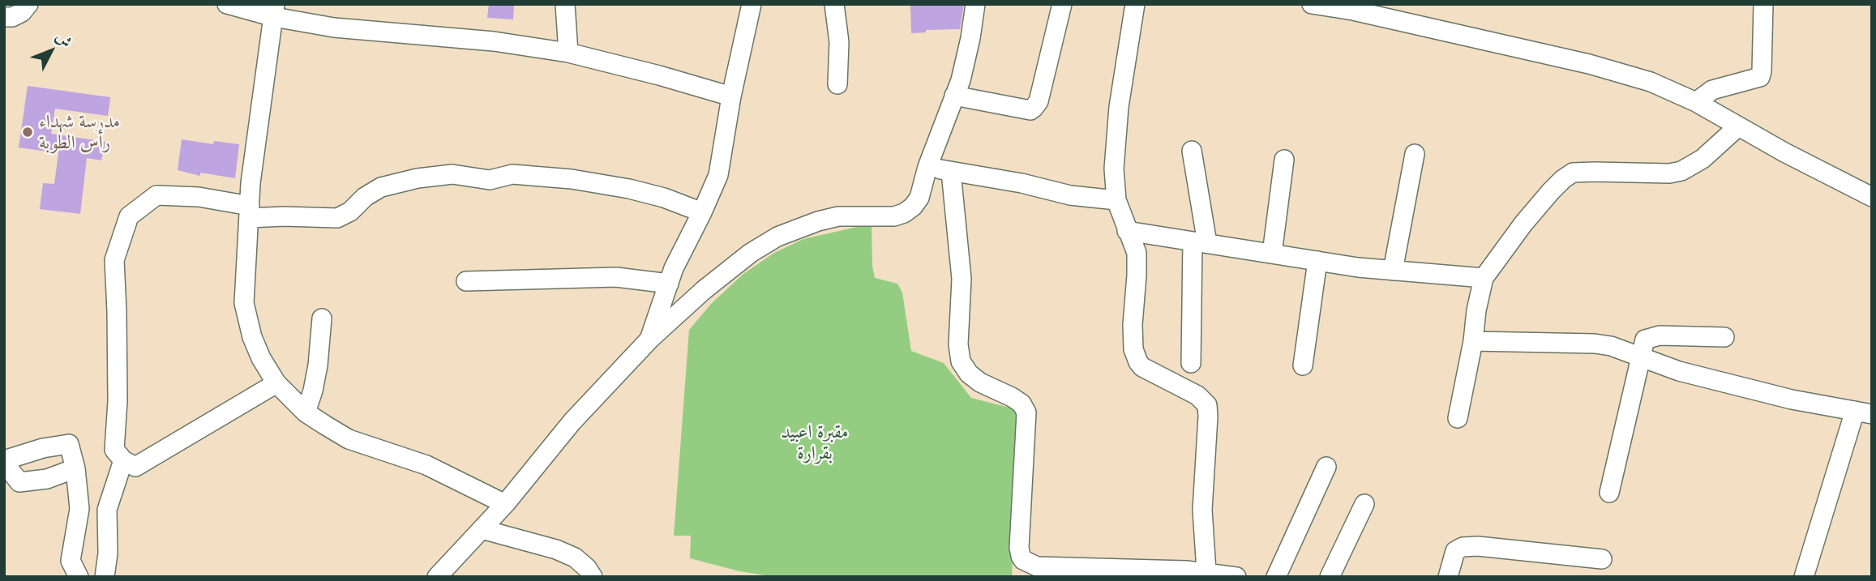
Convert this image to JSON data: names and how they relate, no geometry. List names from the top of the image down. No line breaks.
{"parks":["مقبرة اعبيد بقرارة"],"places":["مدرسة شهداء رأس الطوبة"],"north":"top right"}
